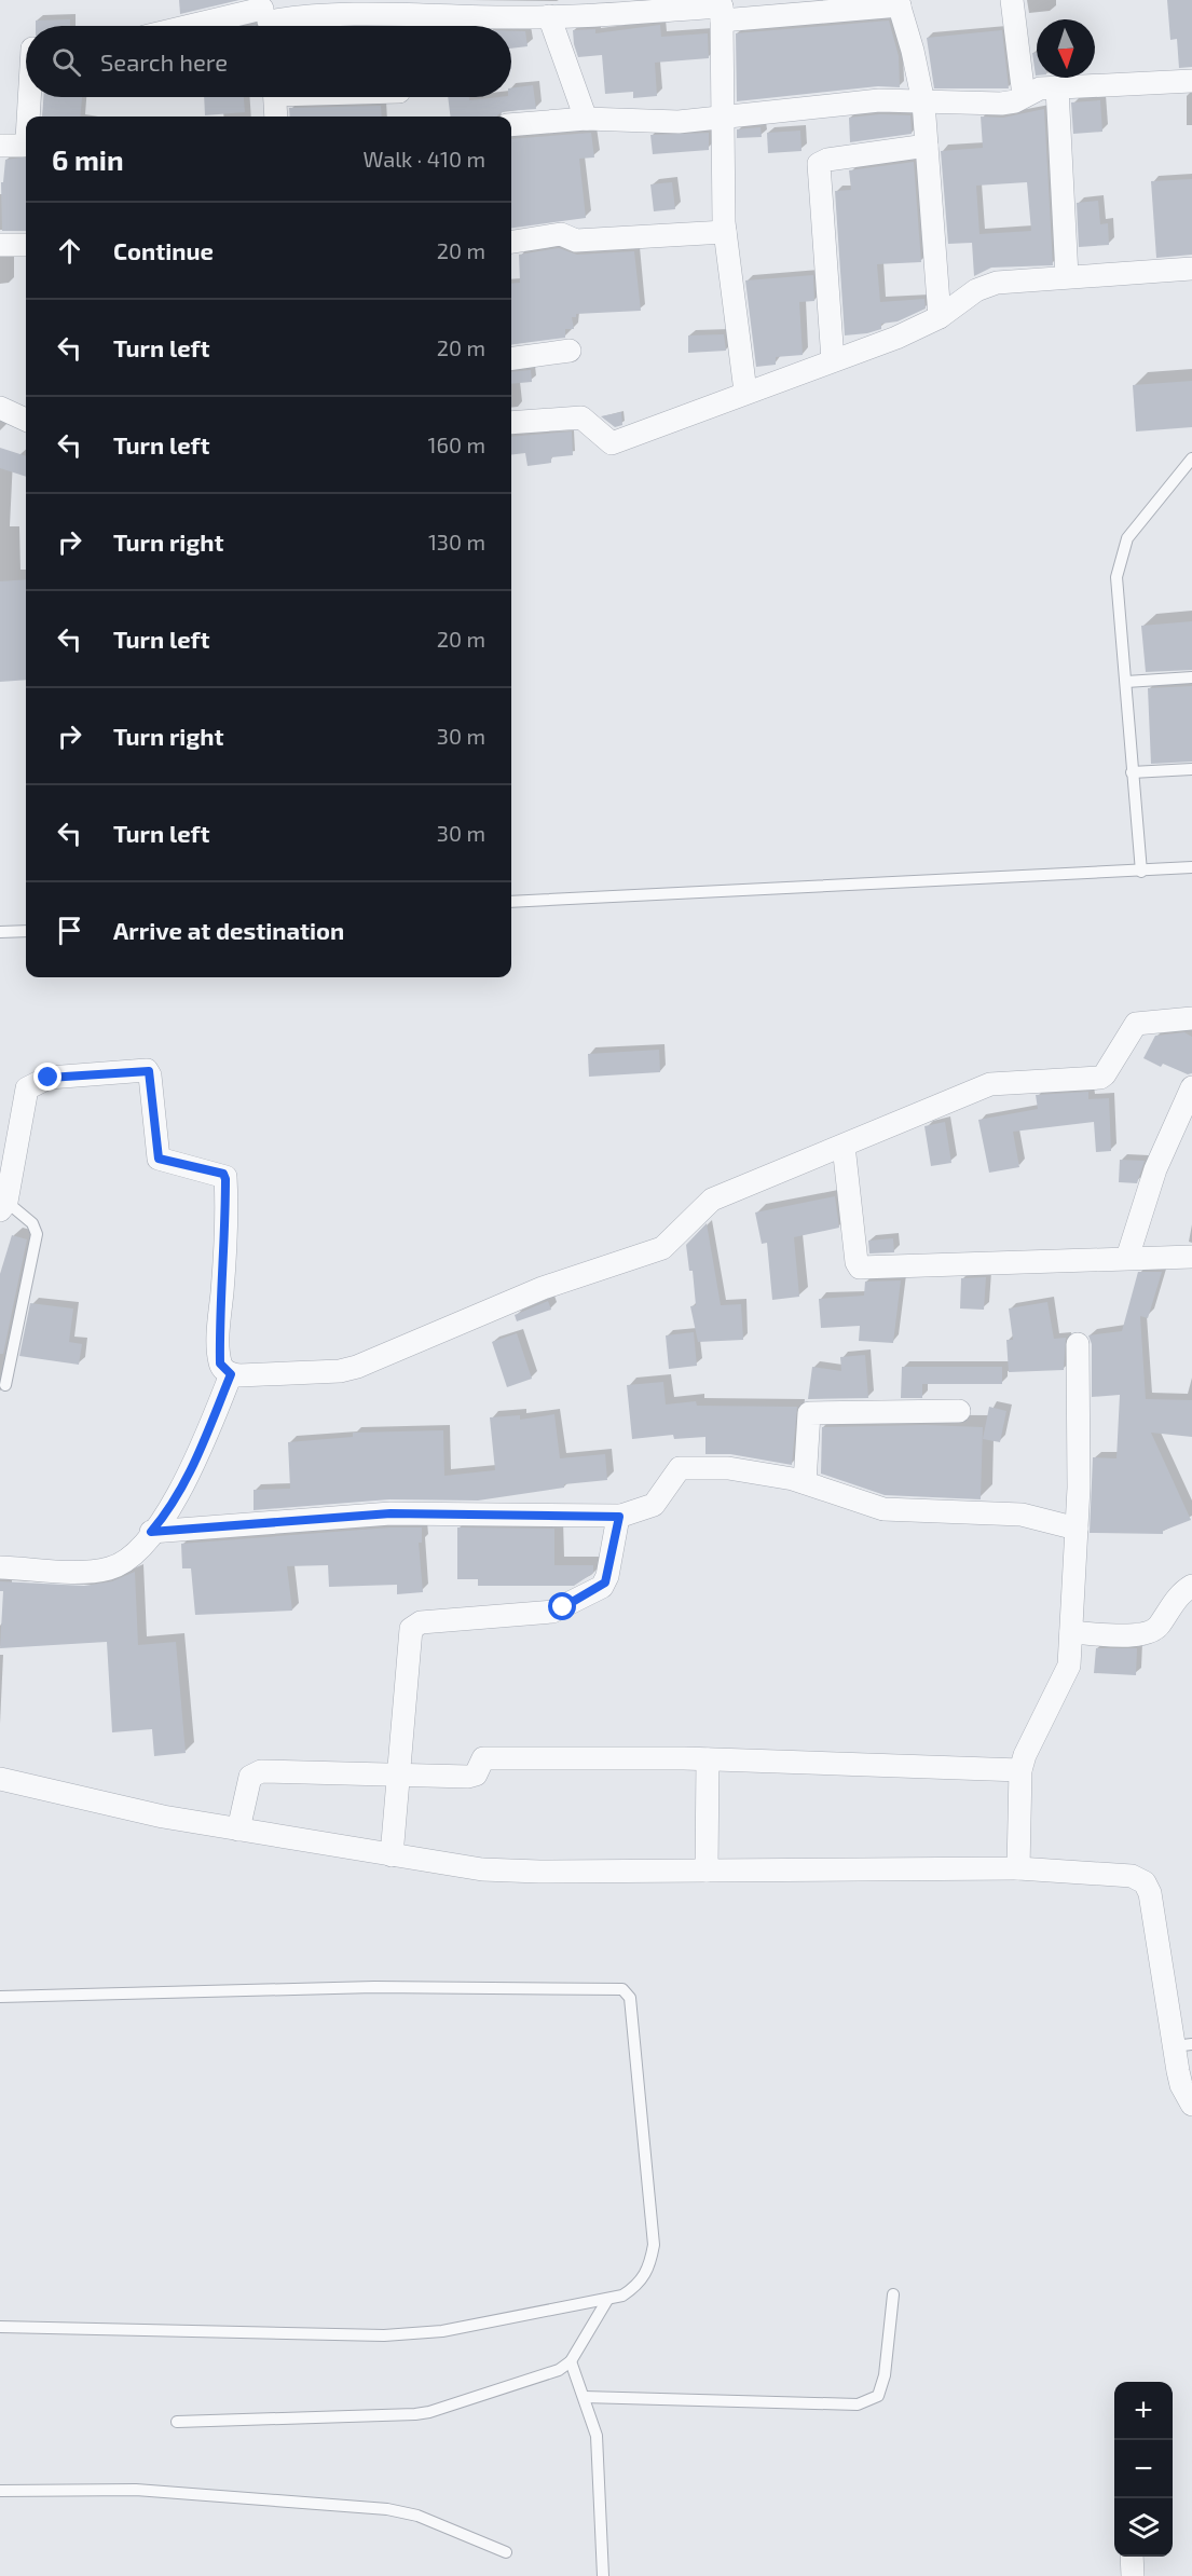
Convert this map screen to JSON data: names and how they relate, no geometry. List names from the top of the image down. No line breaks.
{"north":"bottom","page":{"search":"Search here","heading":["6 min","Walk · 410 m"],"list":[["Continue","20 m"],["Turn left","20 m"],["Turn left","160 m"],["Turn right","130 m"],["Turn left","20 m"],["Turn right","30 m"],["Turn left","30 m"],"Arrive at destination"],"map_buttons":["+","−"]}}
